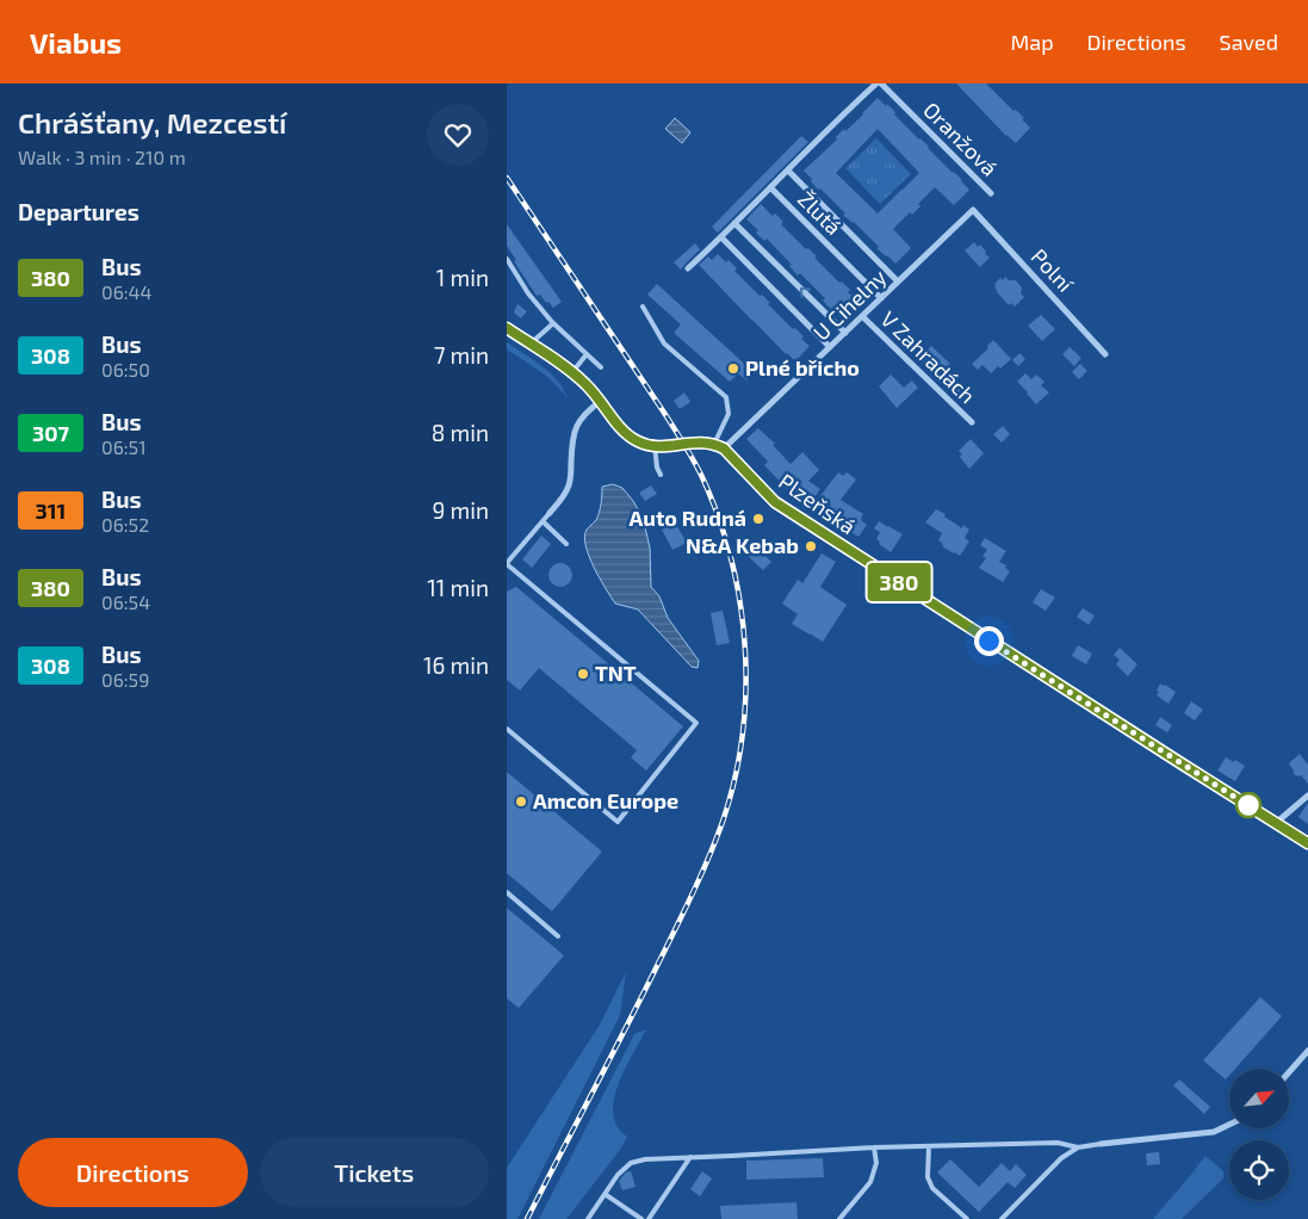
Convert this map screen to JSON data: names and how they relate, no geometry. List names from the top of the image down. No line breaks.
{"streets":{"main road":["Plzeňská"],"street":["Oranžová","Žlutá","Polní","U Cihelny","V Zahradách"]},"crossings":[["Žlutá","U Cihelny"],["Polní","U Cihelny"],["U Cihelny","V Zahradách"],["U Cihelny","Plzeňská"]],"places":["Plné břicho","Auto Rudná","N&A Kebab","TNT","Amcon Europe"],"lines":["bus line 380"],"north":"top right","page":{"header":"Viabus","nav":["Map","Directions","Saved"],"heading":[["Chrášťany, Mezcestí","Walk · 3 min · 210 m"],"Departures"],"on_map":"380","list":[{"mark":"380","name":"Bus","note":"06:44","value":"1 min"},{"mark":"308","name":"Bus","note":"06:50","value":"7 min"},{"mark":"307","name":"Bus","note":"06:51","value":"8 min"},{"mark":"311","name":"Bus","note":"06:52","value":"9 min"},{"mark":"380","name":"Bus","note":"06:54","value":"11 min"},{"mark":"308","name":"Bus","note":"06:59","value":"16 min"}],"buttons":["Directions","Tickets"]}}
